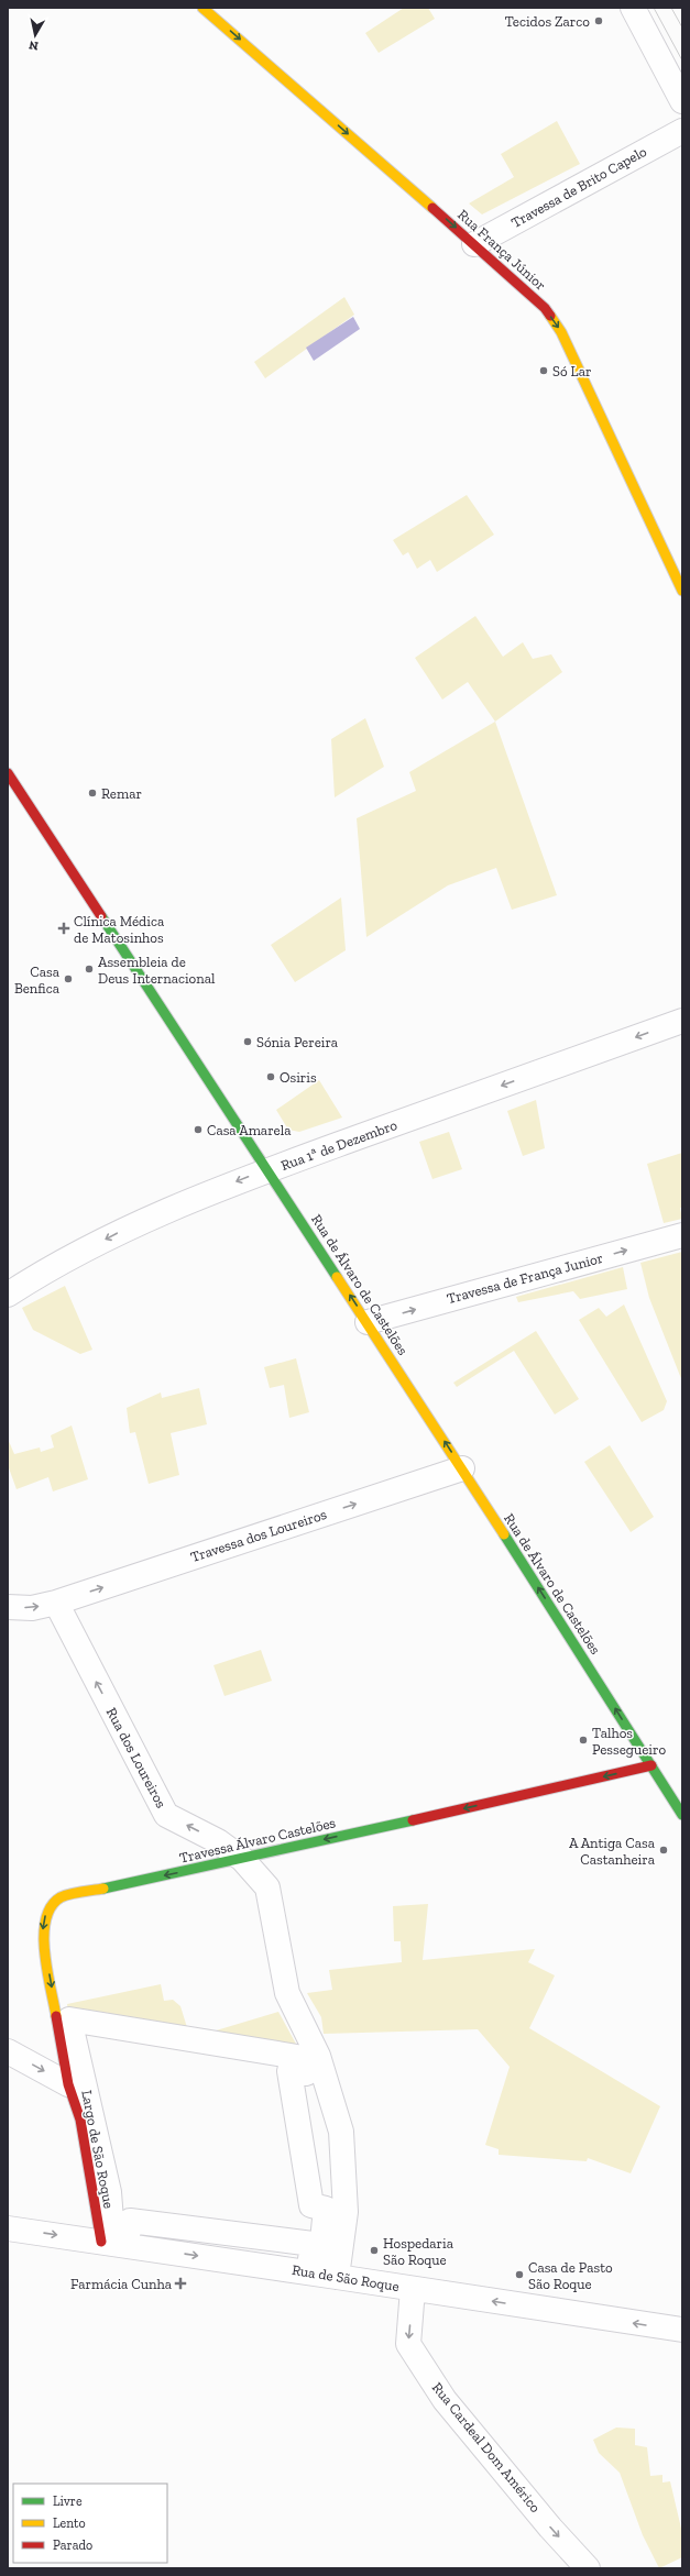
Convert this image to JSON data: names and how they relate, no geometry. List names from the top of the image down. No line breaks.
{"streets":{"street":["Travessa de Brito Capelo","Rua França Júnior","Rua 1ª de Dezembro","Travessa de França Junior","Rua de Álvaro de Castelões","Travessa dos Loureiros","Rua dos Loureiros","Travessa Álvaro Castelões","Largo de São Roque","Rua de São Roque","Rua Cardeal Dom Américo"]},"crossings":[["Travessa de Brito Capelo","Rua França Júnior"],["Rua 1ª de Dezembro","Rua de Álvaro de Castelões"],["Travessa de França Junior","Rua de Álvaro de Castelões"],["Rua de Álvaro de Castelões","Travessa dos Loureiros"],["Rua de Álvaro de Castelões","Travessa Álvaro Castelões"],["Travessa dos Loureiros","Rua dos Loureiros"],["Rua dos Loureiros","Travessa Álvaro Castelões"],["Rua dos Loureiros","Rua de São Roque"],["Travessa Álvaro Castelões","Rua de São Roque"],["Rua de São Roque","Rua Cardeal Dom Américo"]],"one_way":["Rua França Júnior","Rua 1ª de Dezembro","Travessa de França Junior","Rua de Álvaro de Castelões","Travessa dos Loureiros","Rua dos Loureiros","Travessa Álvaro Castelões","Rua Cardeal Dom Américo"],"places":{"other":["Tecidos Zarco","Só Lar","Remar","Assembleia de Deus Internacional","Casa Benfica","Sónia Pereira","Osiris","Casa Amarela","Talhos Pessegueiro","A Antiga Casa Castanheira","Hospedaria São Roque","Casa de Pasto São Roque"],"health":["Clínica Médica de Matosinhos","Farmácia Cunha"]},"legend":["Livre","Lento","Parado"],"north":"bottom"}
